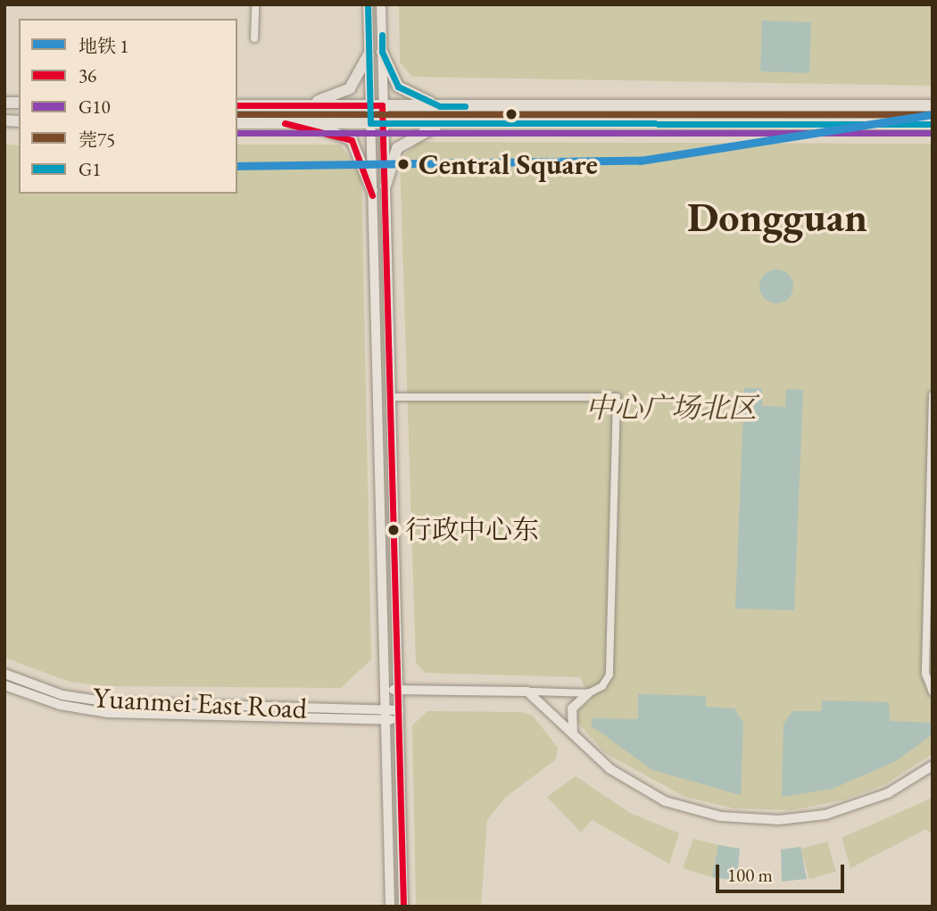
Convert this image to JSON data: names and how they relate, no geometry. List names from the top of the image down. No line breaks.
{"streets":{"street":["Yuanmei East Road"]},"districts":["Dongguan"],"parks":["中心广场北区"],"places":["Central Square","行政中心东"],"lines":["transit line G1","transit line 36","metro line 1","transit line 莞75","transit line G10"],"legend":["地铁 1","36","G10","莞75","G1"],"scale_bar":"100 m"}
